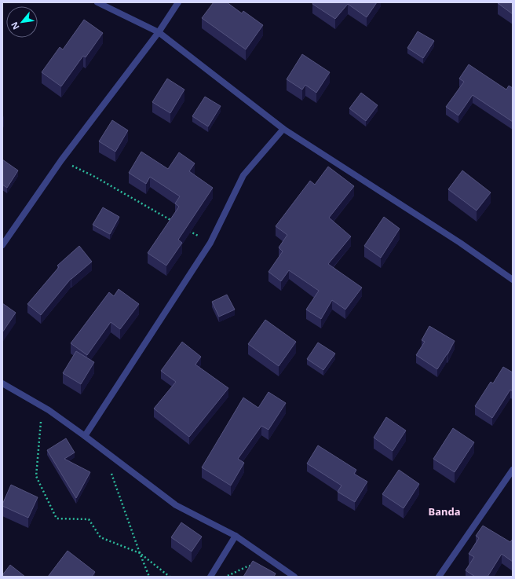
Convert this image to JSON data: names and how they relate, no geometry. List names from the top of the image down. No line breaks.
{"districts":["Banda"],"north":"bottom left"}
